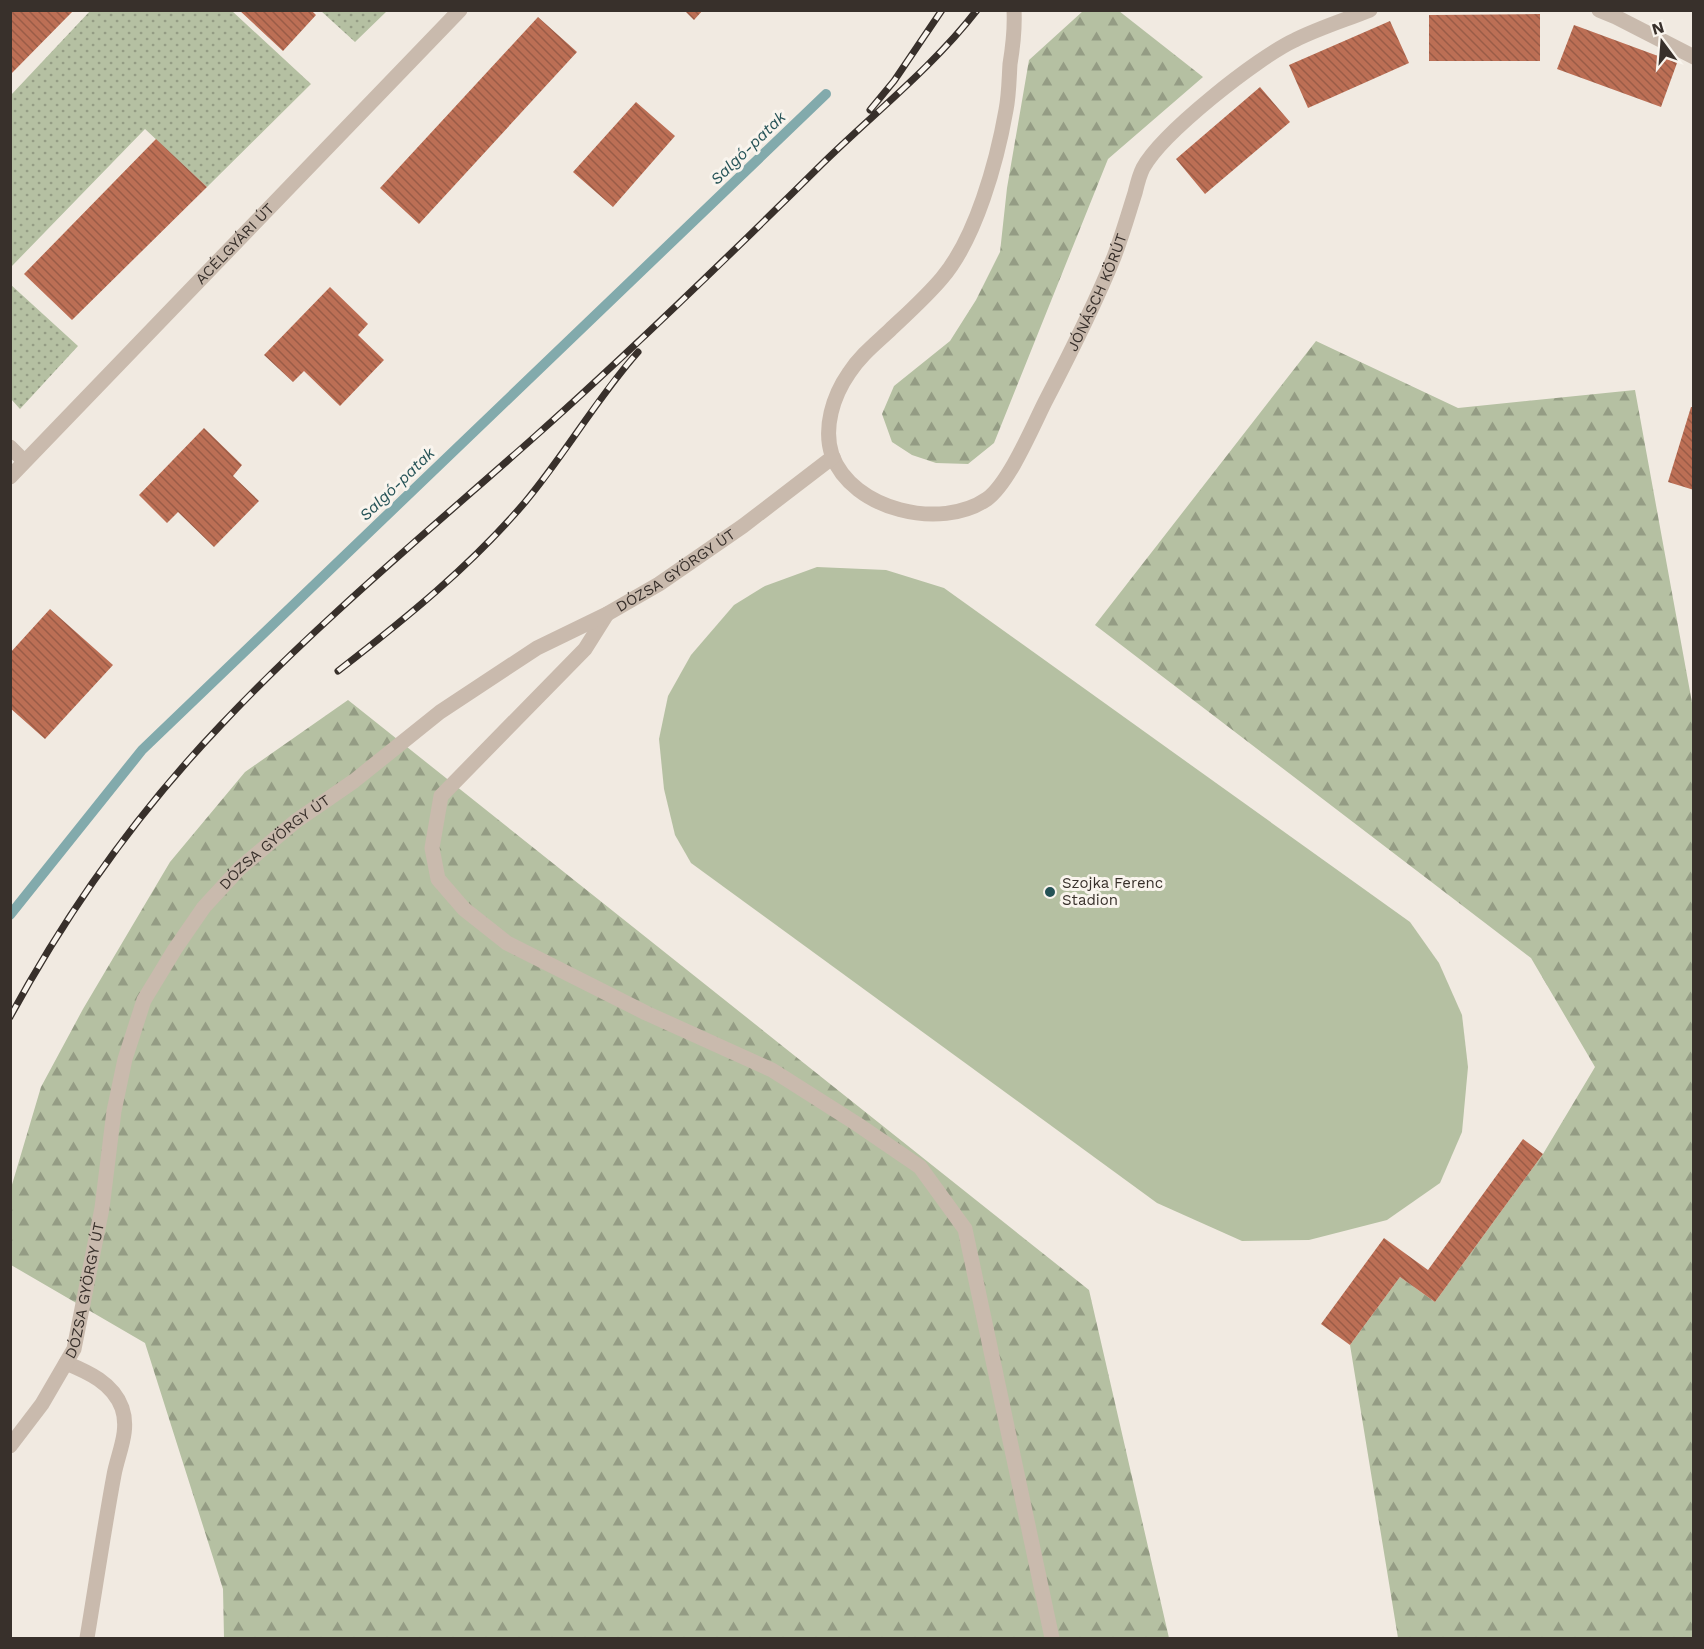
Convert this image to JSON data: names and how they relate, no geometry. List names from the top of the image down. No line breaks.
{"streets":{"street":["ACÉLGYÁRI ÚT","JÓNÁSCH KÖRÚT","DÓZSA GYÖRGY ÚT"]},"crossings":[["JÓNÁSCH KÖRÚT","DÓZSA GYÖRGY ÚT"]],"water":["Salgó-patak"],"places":["Szojka Ferenc Stadion"],"north":"top"}
